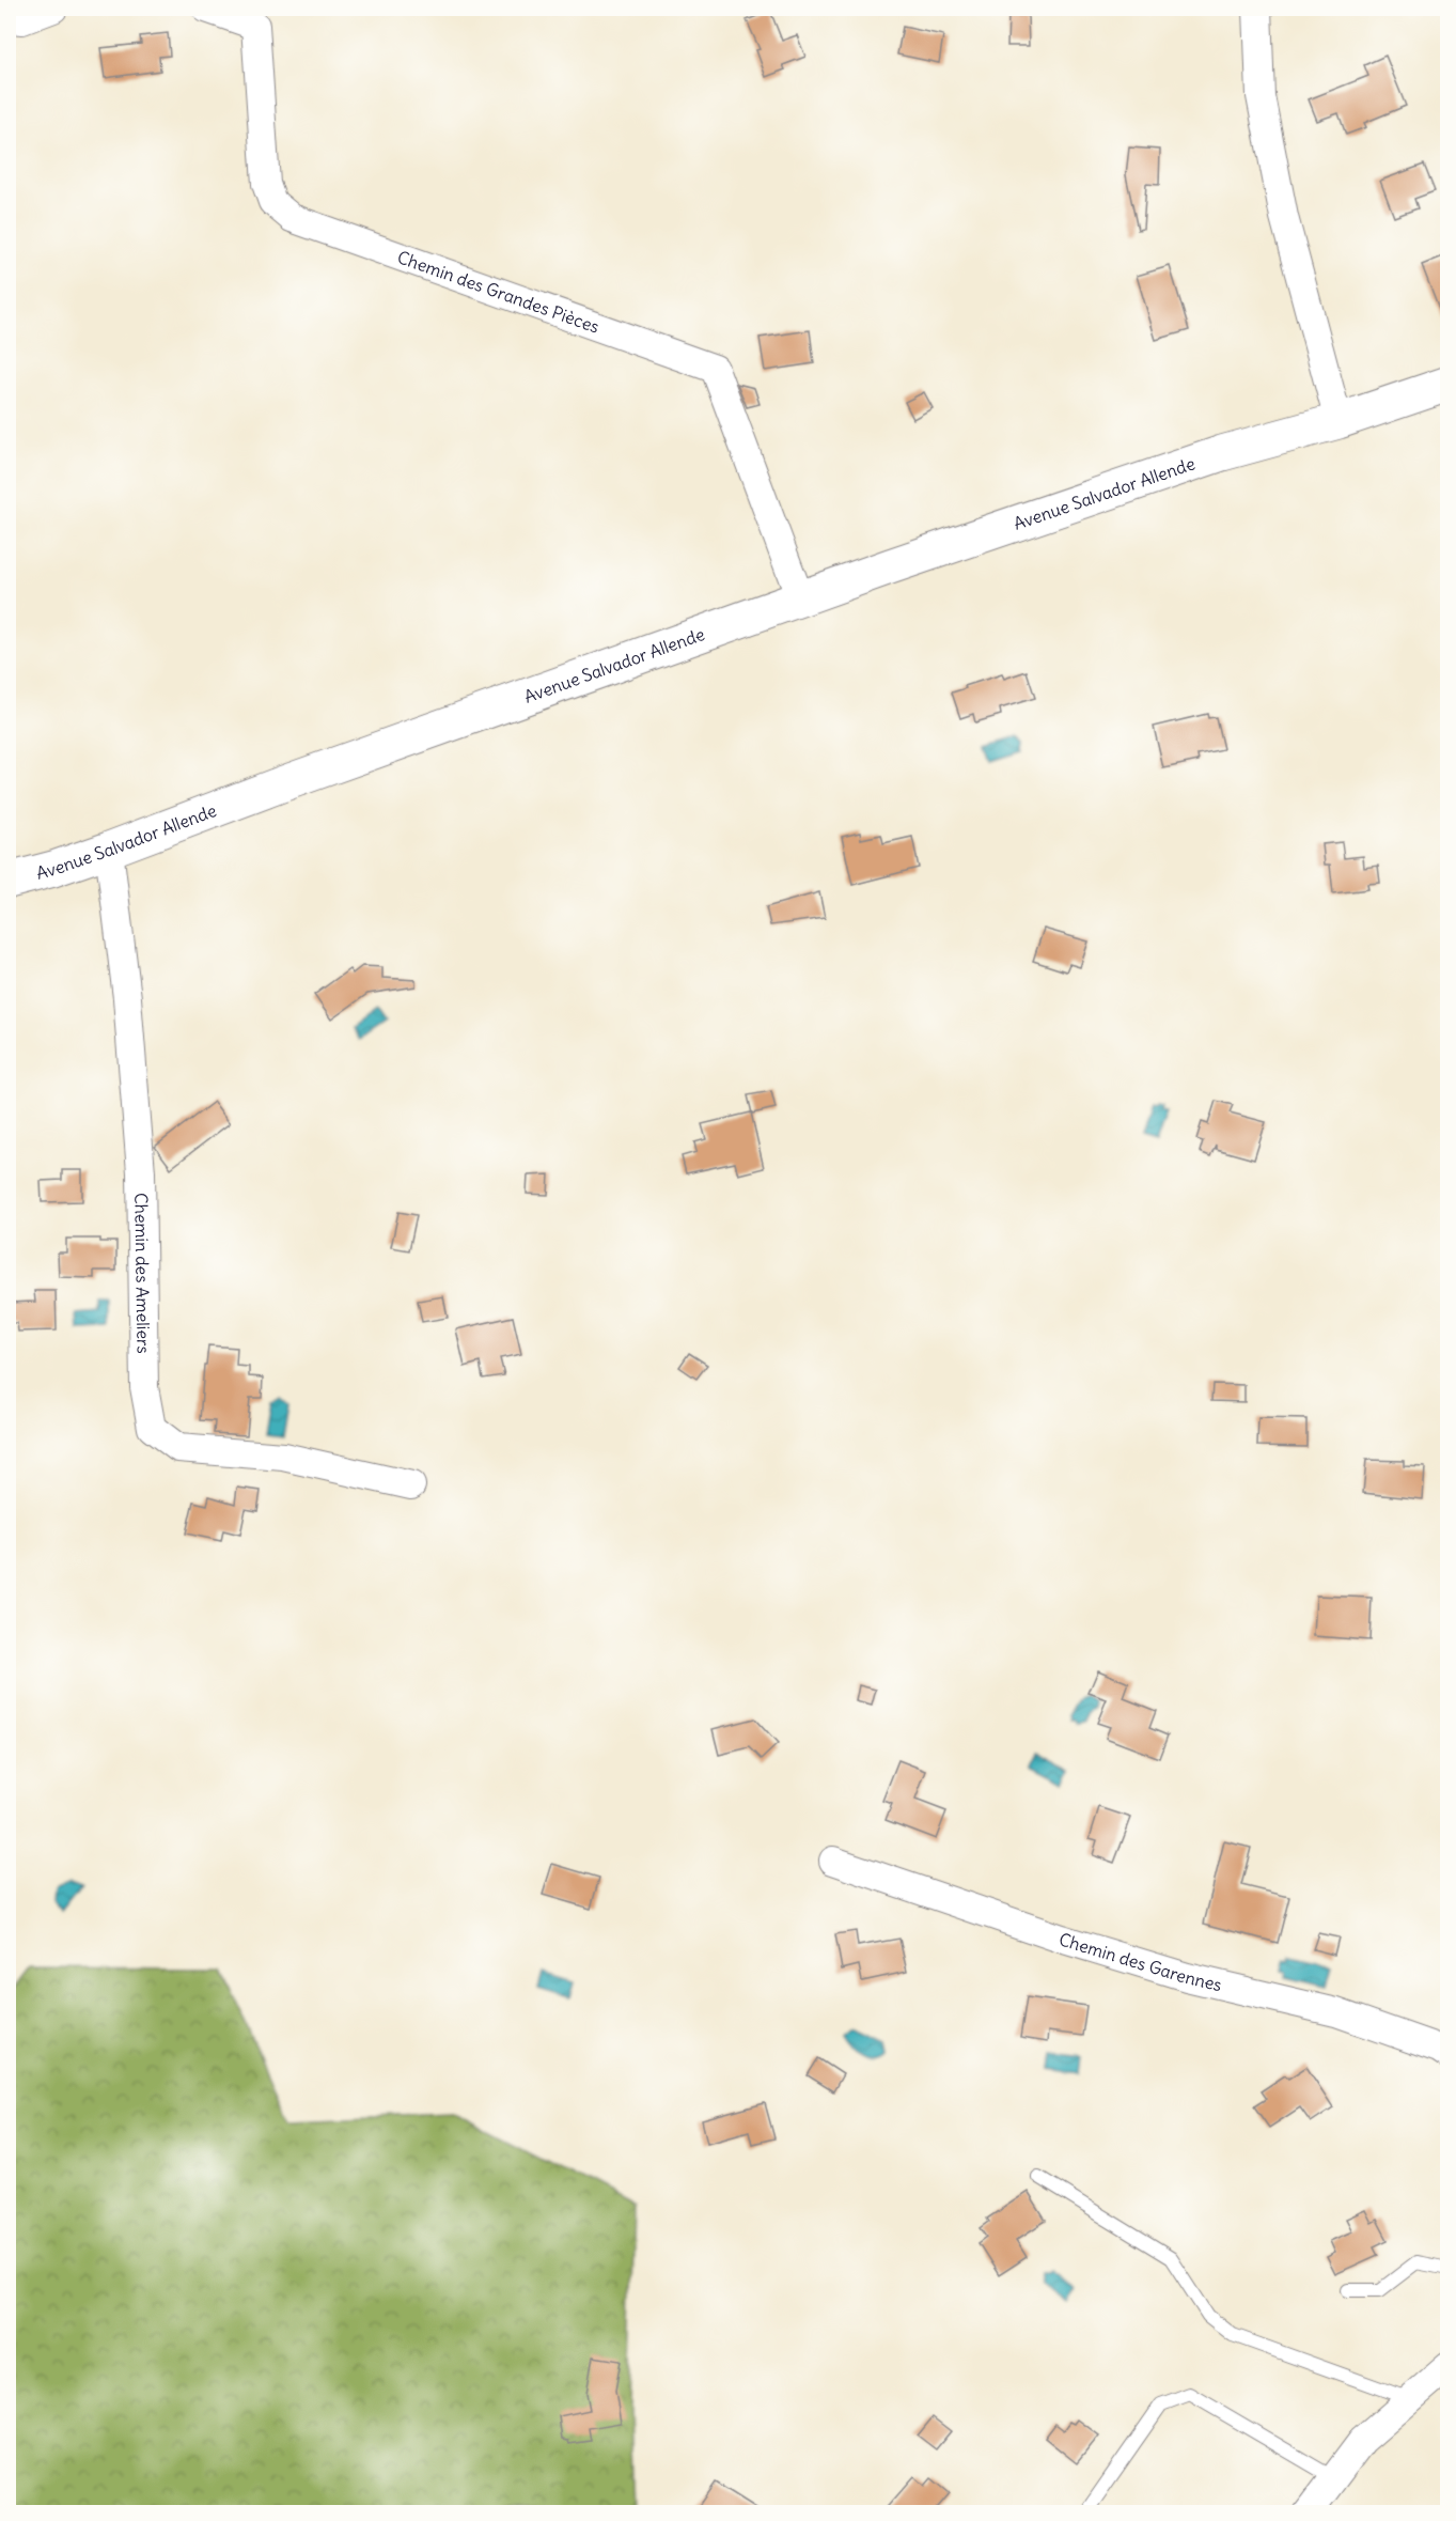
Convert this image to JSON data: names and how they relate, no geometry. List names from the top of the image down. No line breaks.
{"streets":{"main road":["Avenue Salvador Allende"],"street":["Chemin des Grandes Pièces","Chemin des Ameliers","Chemin des Garennes"]},"crossings":[["Chemin des Grandes Pièces","Avenue Salvador Allende"],["Avenue Salvador Allende","Chemin des Ameliers"]]}
